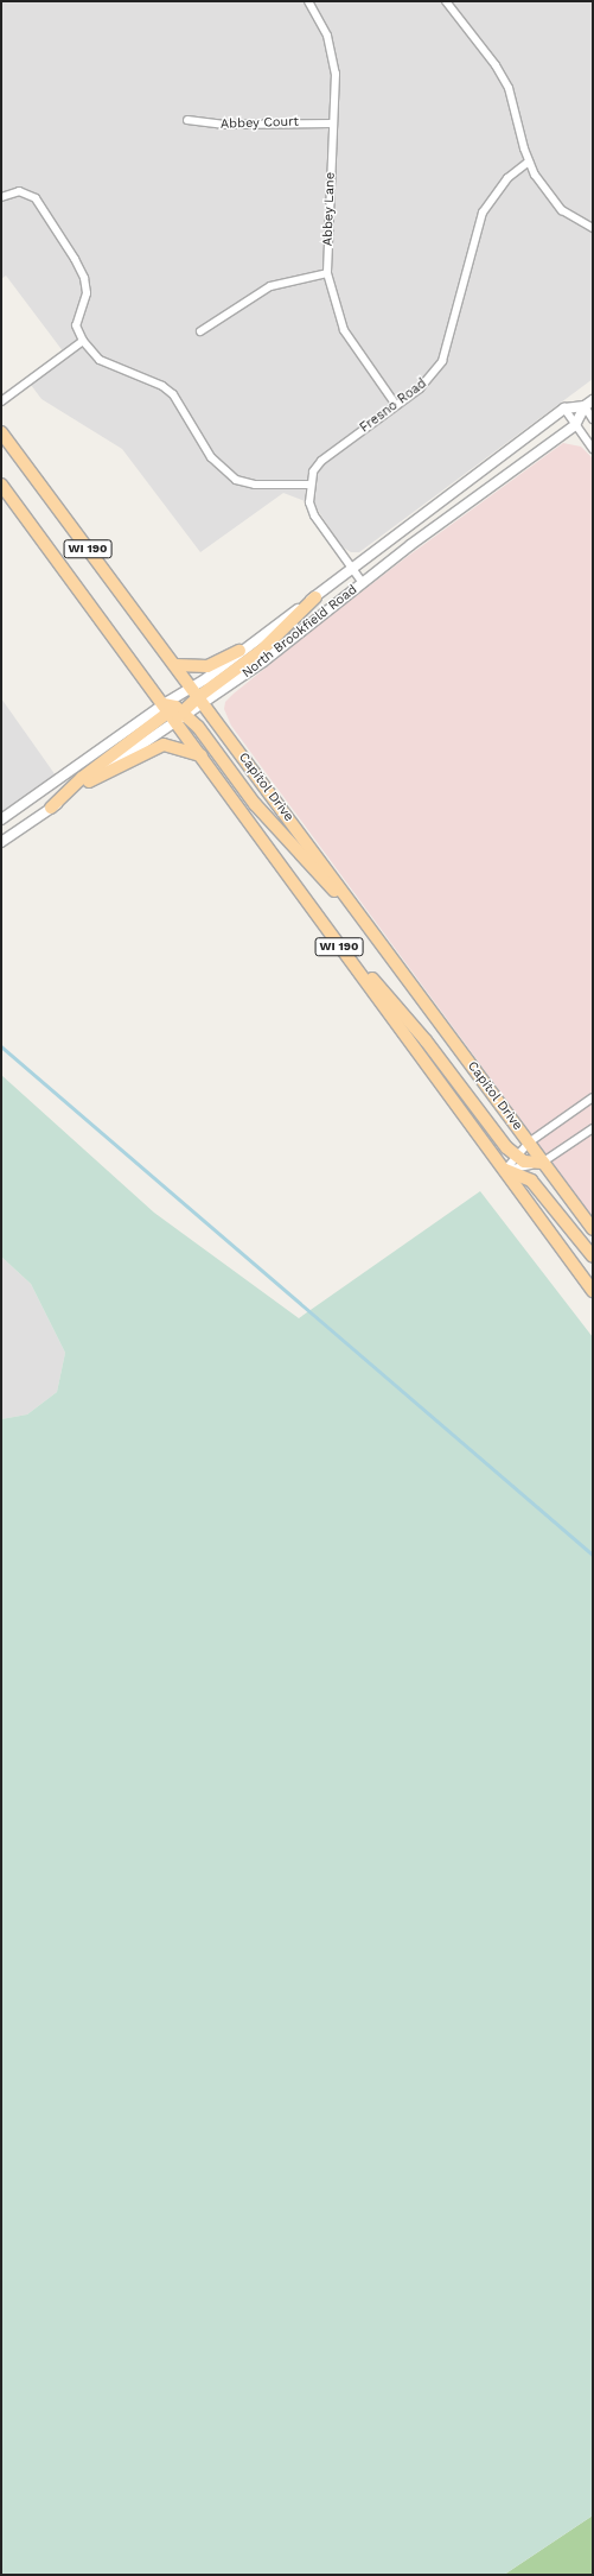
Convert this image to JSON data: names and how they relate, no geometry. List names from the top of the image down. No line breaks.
{"streets":{"main road":["WI 190","Capitol Drive"],"street":["Abbey Court","Abbey Lane","Fresno Road","North Brookfield Road"]},"crossings":[["Abbey Court","Abbey Lane"],["Abbey Lane","Fresno Road"],["Fresno Road","North Brookfield Road"],["WI 190","North Brookfield Road"],["WI 190","Capitol Drive"],["North Brookfield Road","Capitol Drive"]]}
